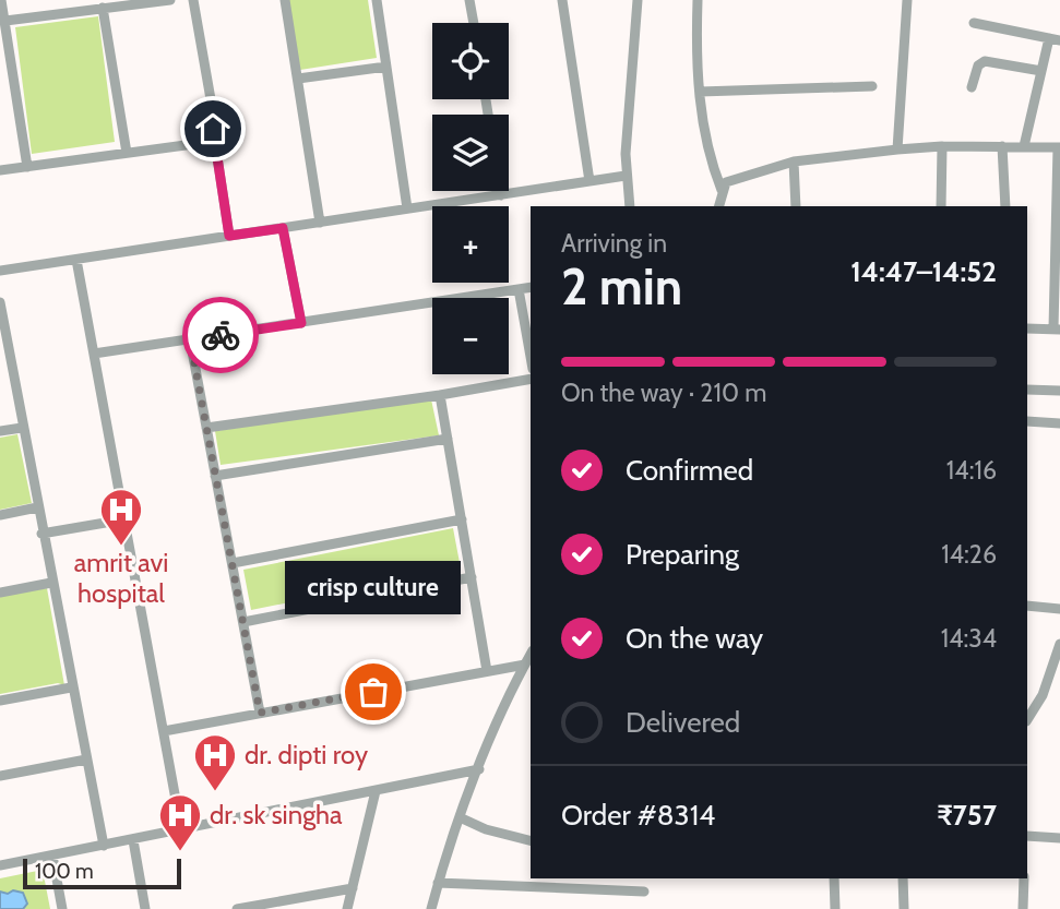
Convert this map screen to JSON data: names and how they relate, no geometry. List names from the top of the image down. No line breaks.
{"places":{"hospital":["amrit avi hospital","dr. dipti roy","dr. sk singha"],"other":["crisp culture"]},"scale_bar":"100 m","page":{"map_buttons":["+","−"],"heading":["2 min","Arriving in","14:47–14:52"],"panel":["Order #8314","₹757"],"bar":"On the way · 210 m","list":[["Confirmed","14:16"],["Preparing","14:26"],["On the way","14:34"],"Delivered"],"bubble":"crisp culture","scale":"100 m"}}
